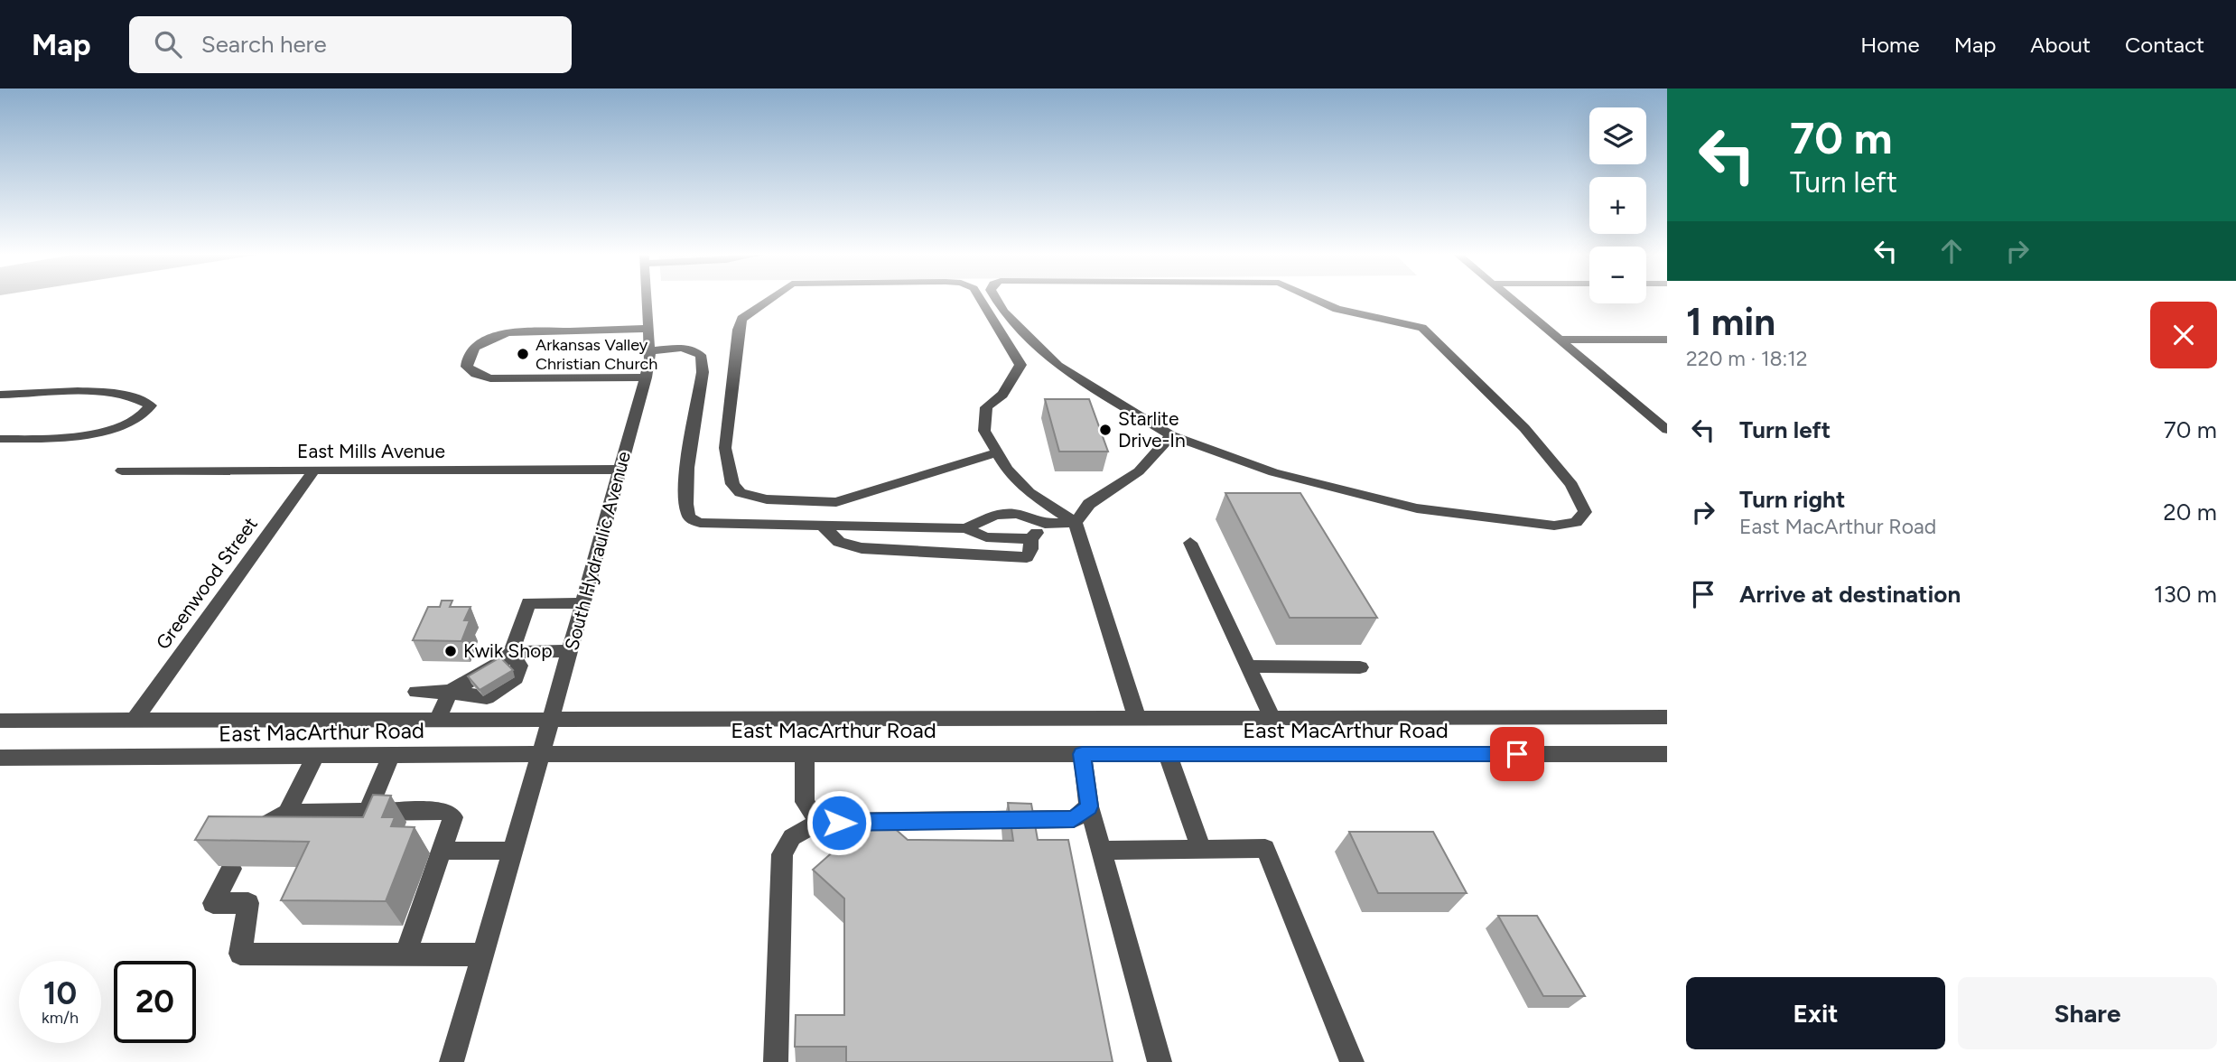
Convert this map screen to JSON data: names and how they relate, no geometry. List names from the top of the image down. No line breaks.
{"streets":{"street":["East Mills Avenue","South Hydraulic Avenue","Greenwood Street","East MacArthur Road"]},"crossings":[["East Mills Avenue","South Hydraulic Avenue"],["East Mills Avenue","Greenwood Street"],["South Hydraulic Avenue","East MacArthur Road"],["Greenwood Street","East MacArthur Road"]],"places":["Arkansas Valley Christian Church","Starlite Drive-In","Kwik Shop"],"page":{"header":"Map","search":"Search here","nav":["Home","Map","About","Contact"],"turn":["70 m","Turn left"],"map_buttons":["+","−"],"heading":["1 min","220 m · 18:12"],"list":[{"name":"Turn left","value":"70 m"},{"name":"Turn right","note":"East MacArthur Road","value":"20 m"},{"name":"Arrive at destination","value":"130 m"}],"speed":"10 km/h","limit":"20","buttons":["Exit","Share"]}}
